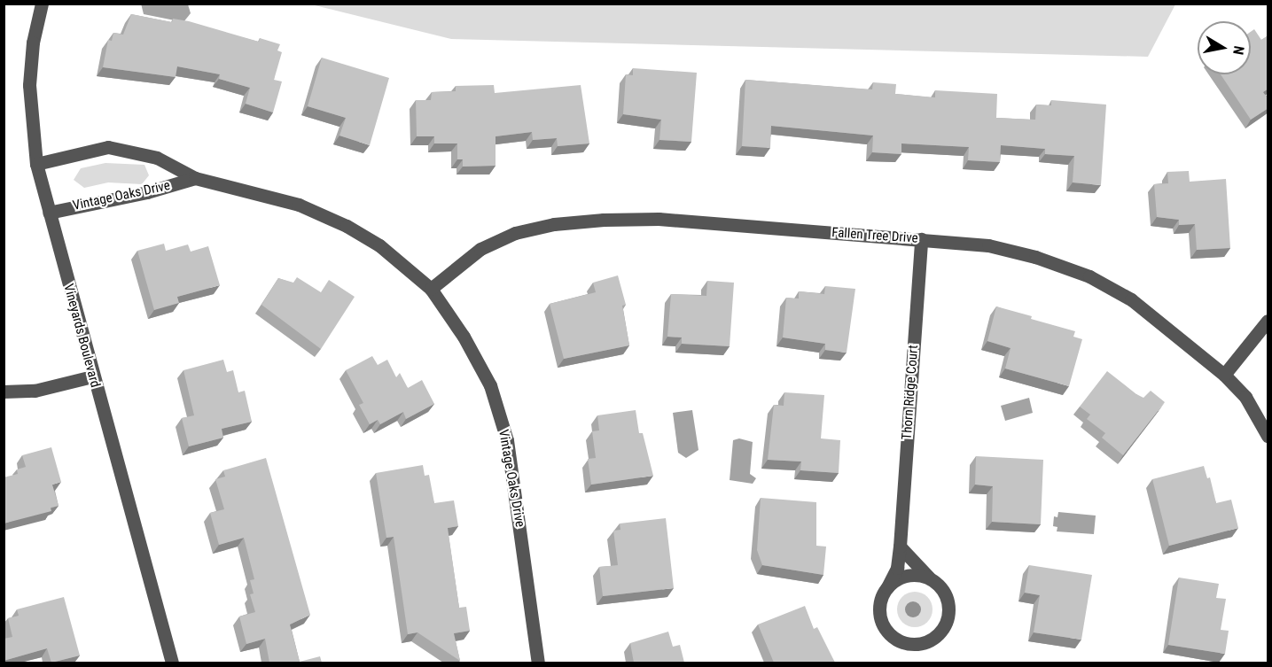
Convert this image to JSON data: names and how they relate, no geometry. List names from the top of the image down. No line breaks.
{"streets":{"street":["Vintage Oaks Drive","Fallen Tree Drive","Vineyards Boulevard","Thorn Ridge Court"]},"crossings":[["Vintage Oaks Drive","Fallen Tree Drive"],["Vintage Oaks Drive","Vineyards Boulevard"],["Fallen Tree Drive","Thorn Ridge Court"]],"north":"right"}
